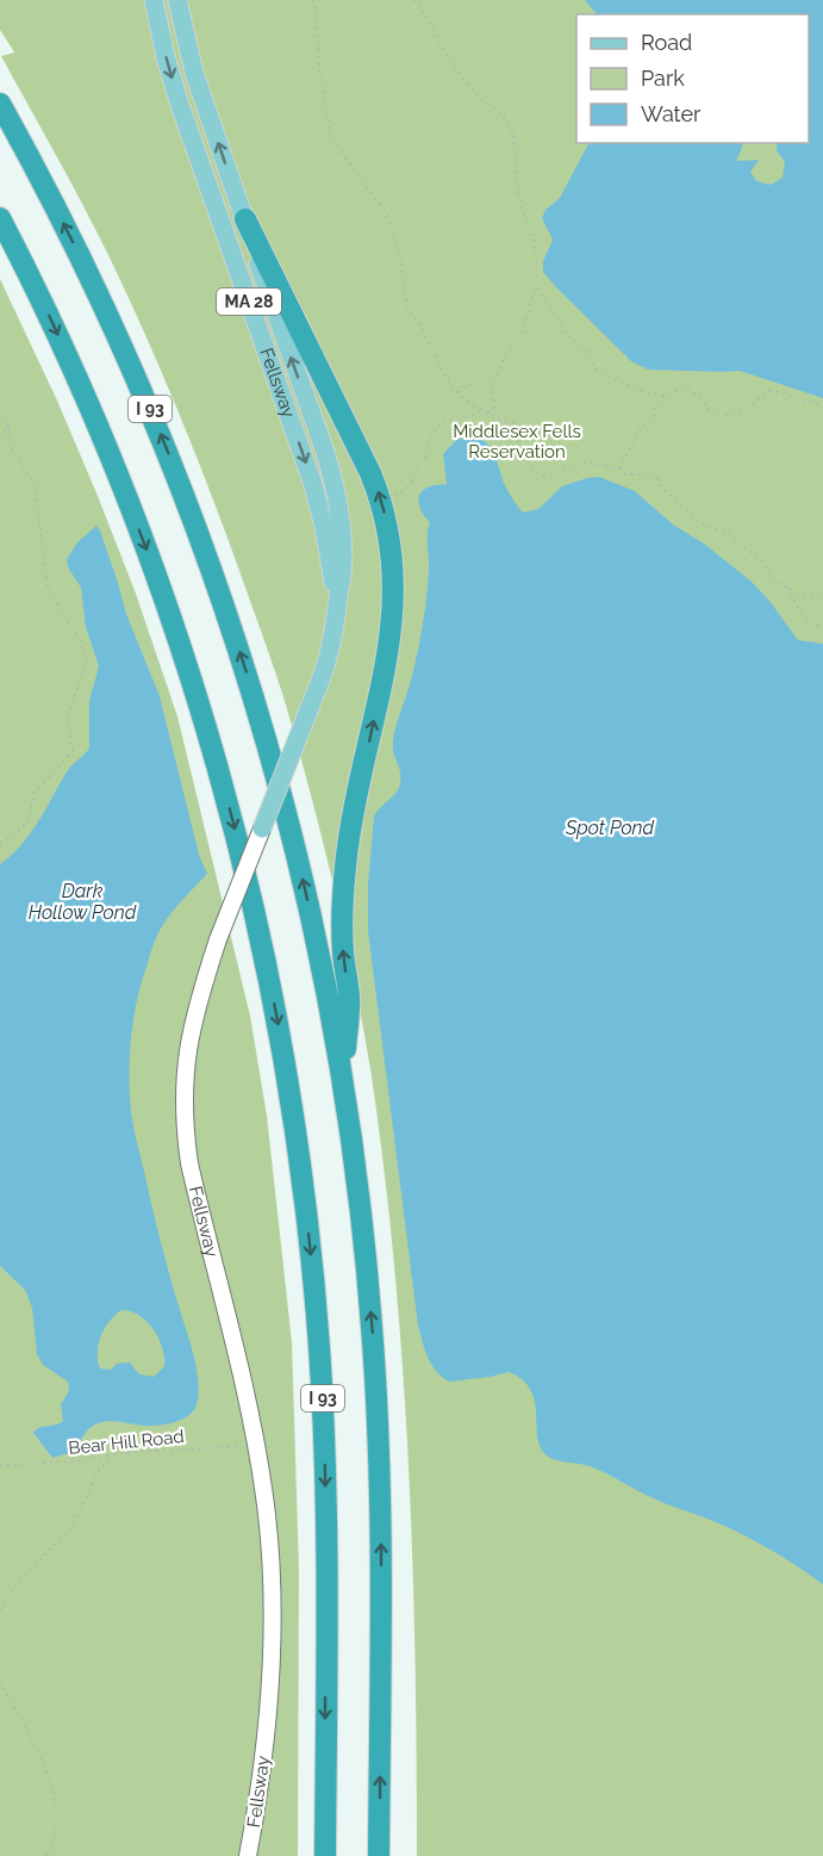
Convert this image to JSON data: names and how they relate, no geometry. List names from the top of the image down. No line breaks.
{"streets":{"highway":["I 93"],"main road":["MA 28","Fellsway"],"path":["Bear Hill Road"]},"crossings":[["Fellsway","Bear Hill Road"]],"water":["Spot Pond","Dark Hollow Pond"],"parks":["Middlesex Fells Reservation"],"legend":["Road","Park","Water"]}
